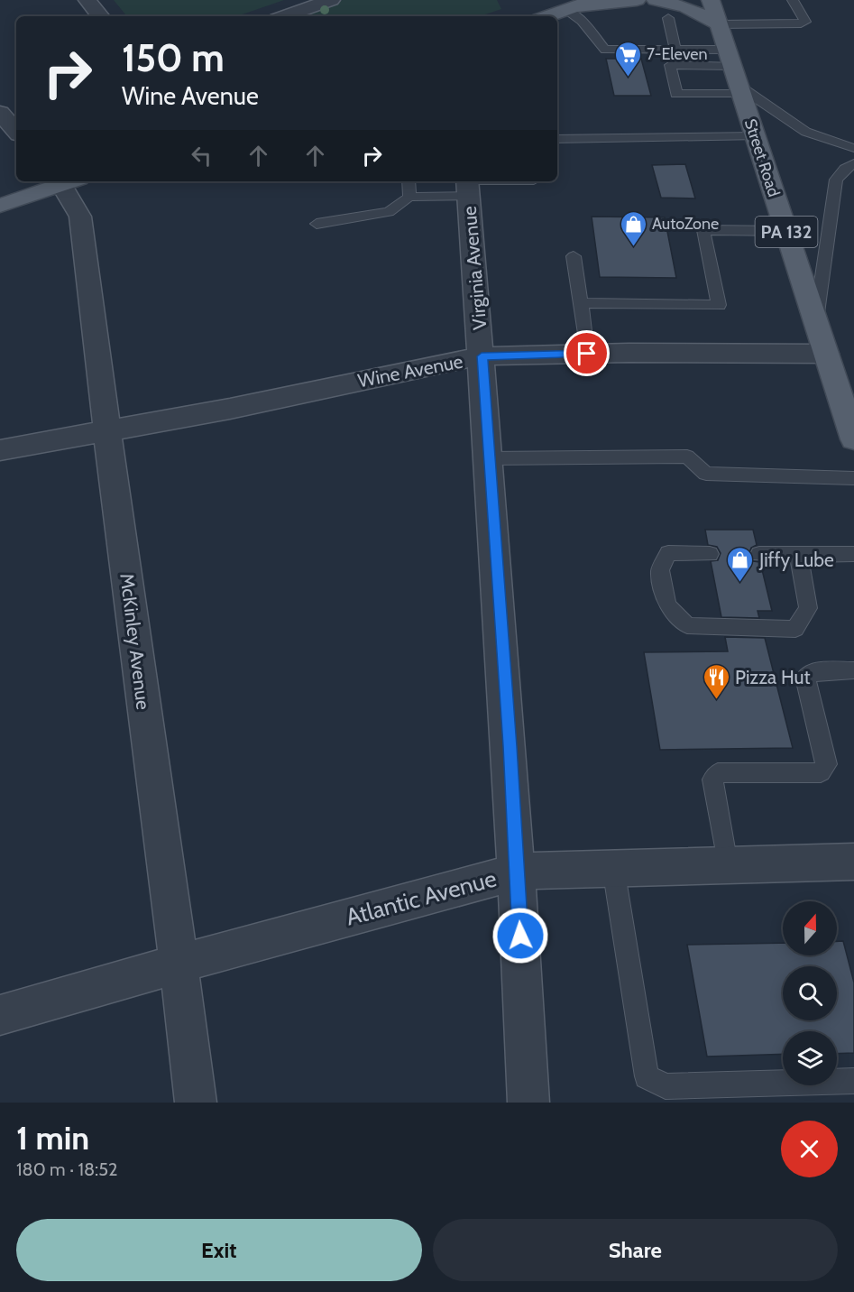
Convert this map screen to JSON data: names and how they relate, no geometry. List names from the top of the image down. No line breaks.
{"streets":{"main road":["Street Road","PA 132"],"street":["Virginia Avenue","Wine Avenue","McKinley Avenue","Atlantic Avenue"]},"crossings":[["Street Road","Wine Avenue"],["Virginia Avenue","Wine Avenue"],["Virginia Avenue","Atlantic Avenue"],["Wine Avenue","McKinley Avenue"],["McKinley Avenue","Atlantic Avenue"]],"places":{"supermarket":["7-Eleven"],"shop":["AutoZone","Jiffy Lube"],"restaurant":["Pizza Hut"]},"north":"top","page":{"turn":["150 m","Wine Avenue"],"heading":["1 min","180 m · 18:52"],"buttons":["Exit","Share"]}}
